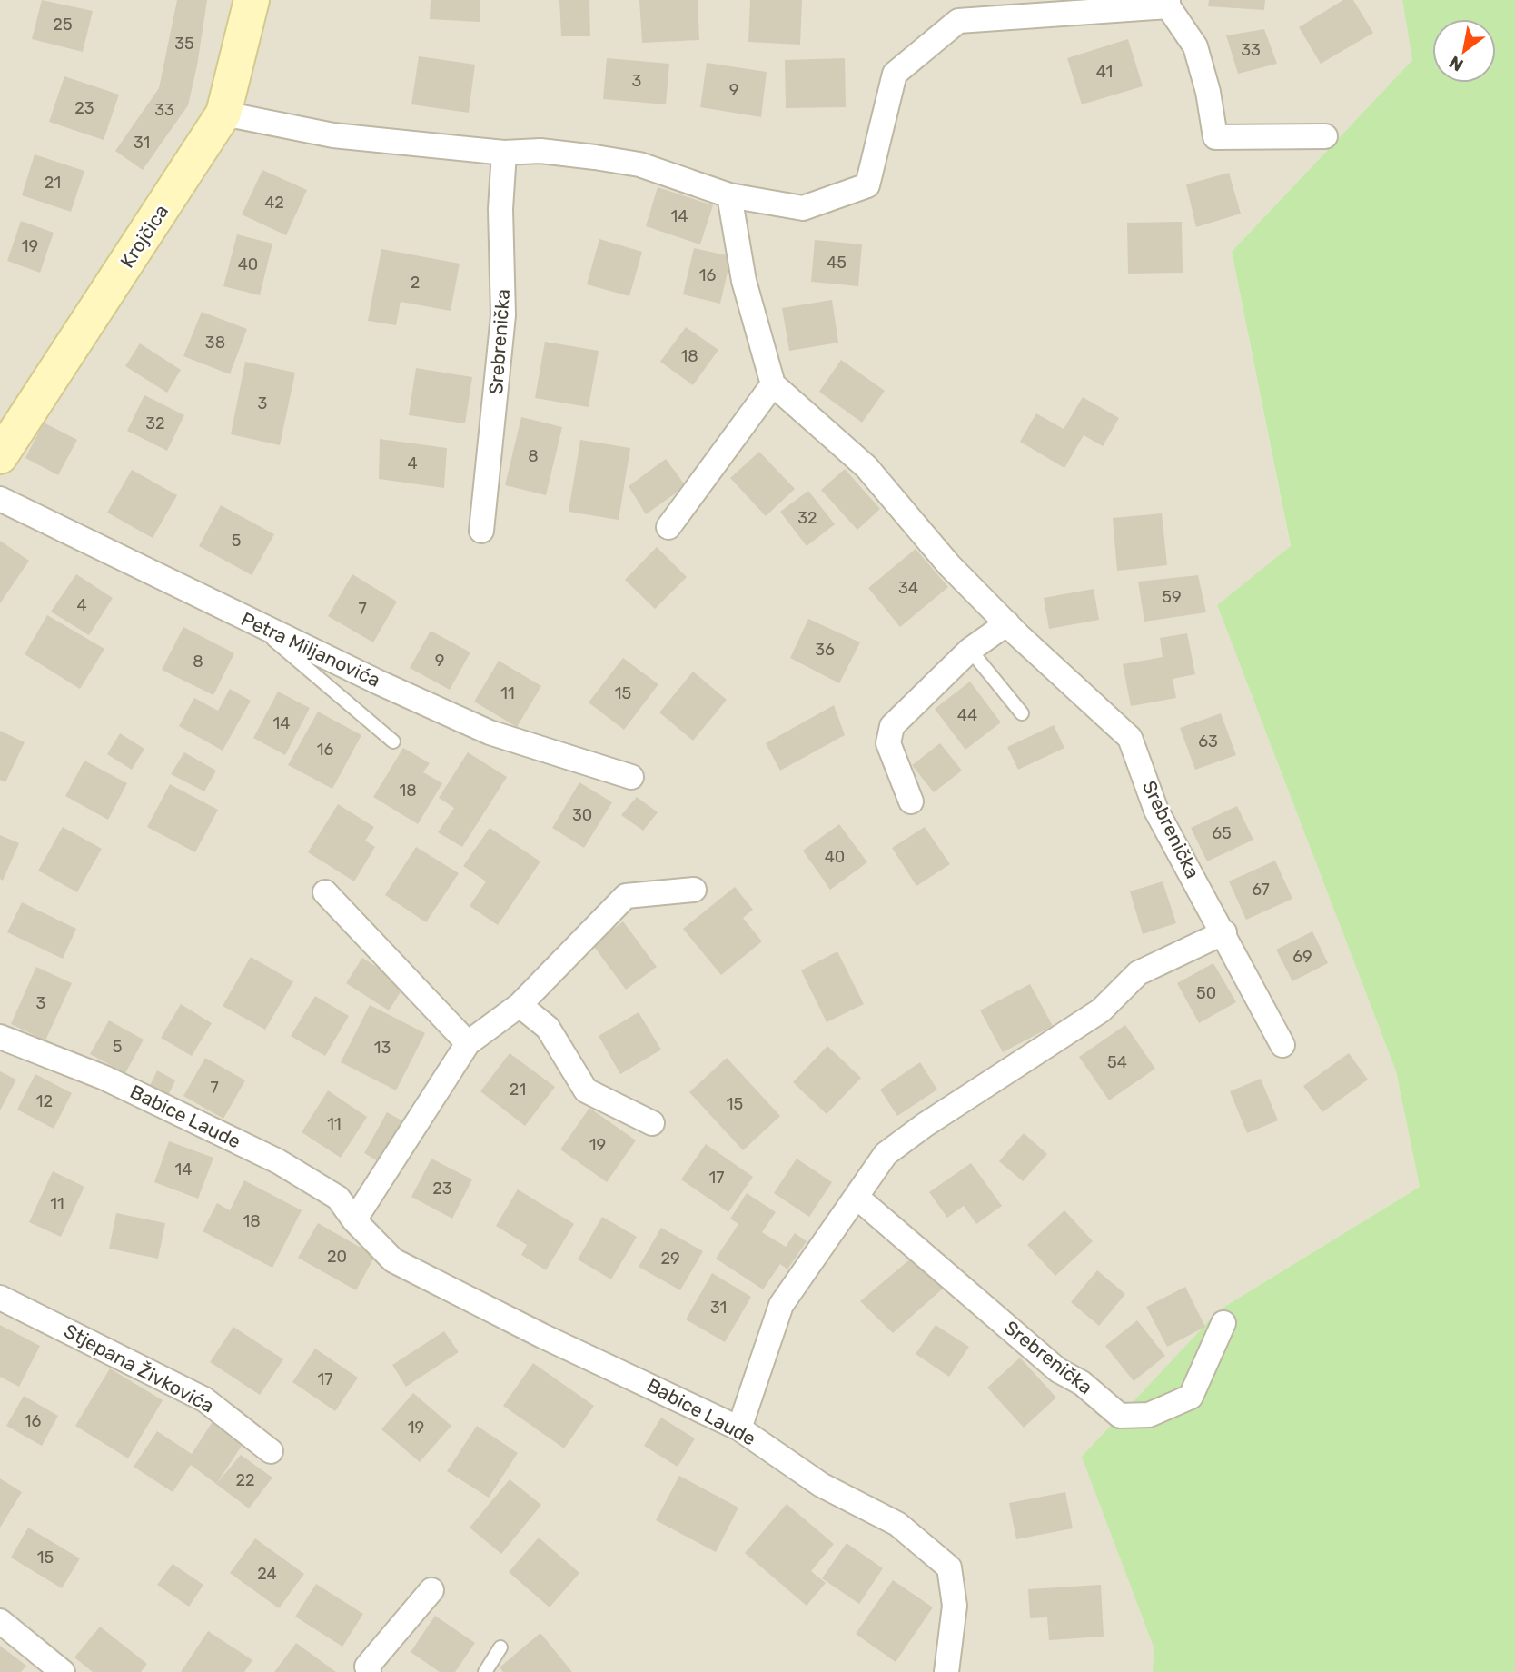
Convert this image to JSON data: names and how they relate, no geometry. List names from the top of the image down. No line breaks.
{"streets":{"main road":["Krojčica"],"street":["Srebrenička","Petra Miljanovića","Babice Laude","Stjepana Živkovića"]},"house_numbers":["25","35","33","41","3","9","23","33","31","21","42","14","19","45","40","16","2","38","18","3","32","8","4","32","5","34","59","4","7","36","9","8","11","15","44","14","63","16","18","30","65","40","67","69","50","3","5","13","54","7","21","12","15","11","19","14","17","23","11","18","20","29","31","17","16","19","22","15","24"],"north":"bottom left"}
